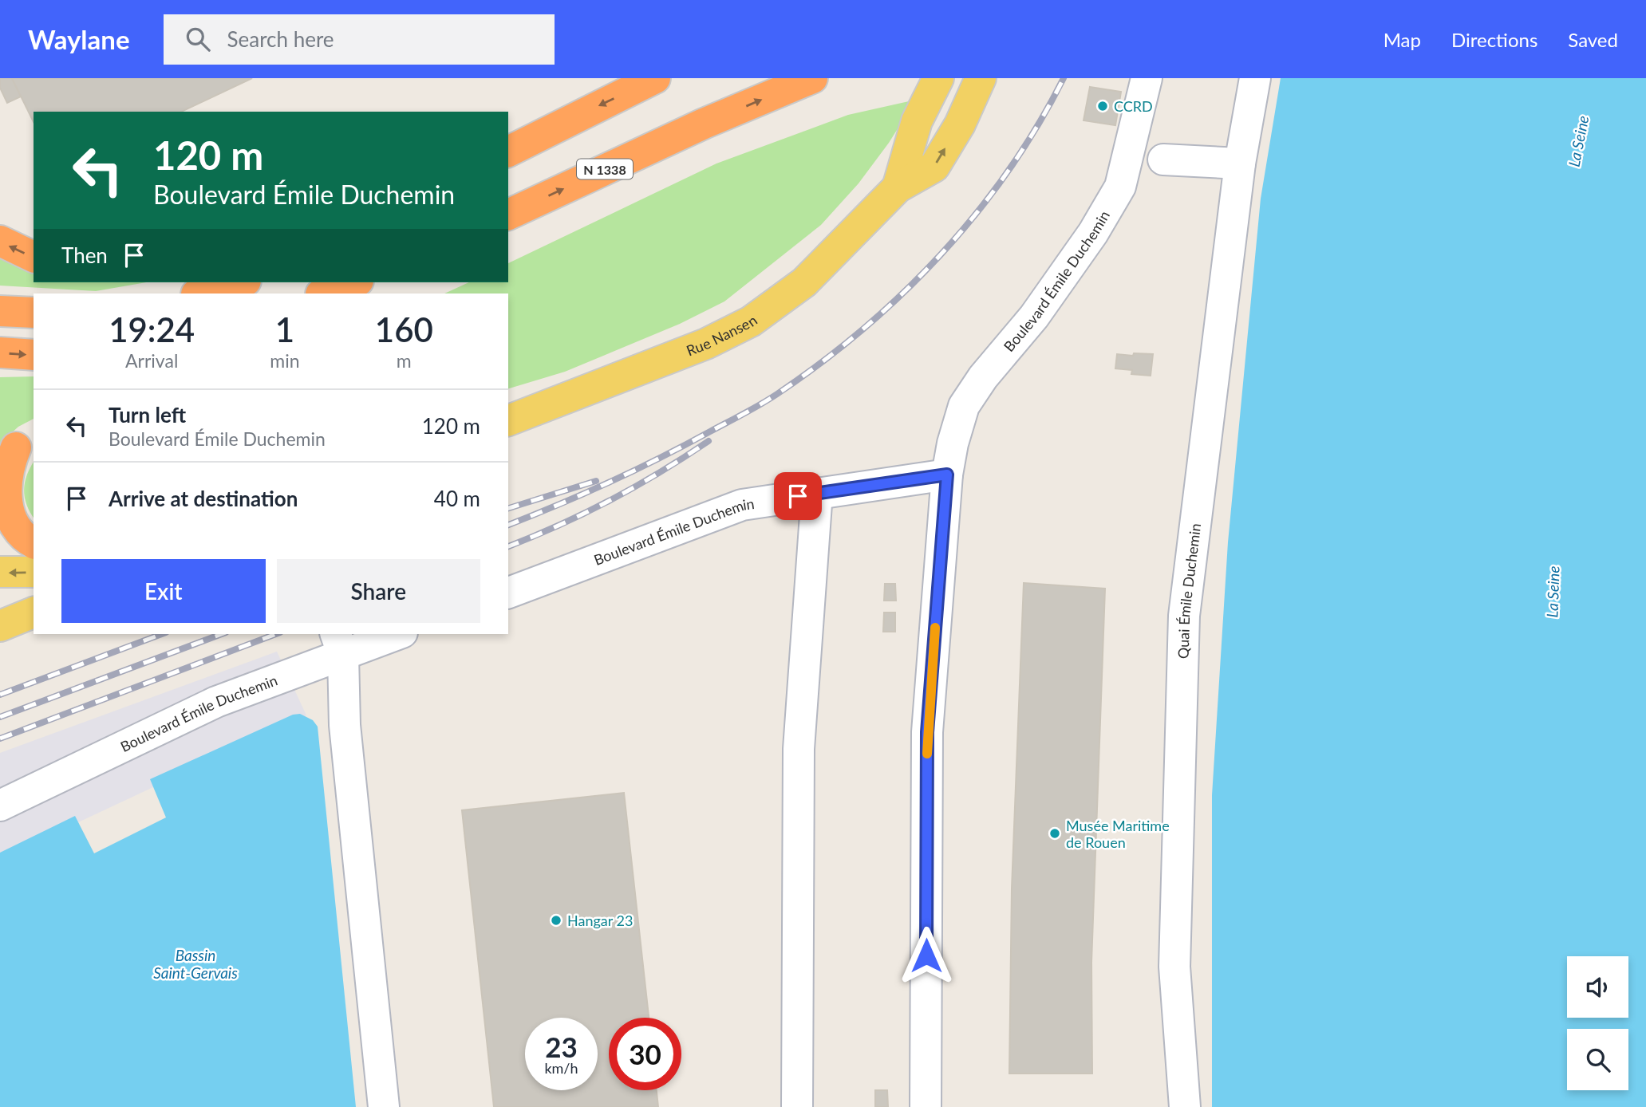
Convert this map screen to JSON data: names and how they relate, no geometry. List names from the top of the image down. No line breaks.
{"streets":{"highway":["N 1338"],"main road":["Rue Nansen"],"street":["Boulevard Émile Duchemin","Quai Émile Duchemin"]},"water":["La Seine","Bassin Saint-Gervais"],"places":["CCRD","Musée Maritime de Rouen","Hangar 23"],"page":{"header":"Waylane","search":"Search here","nav":["Map","Directions","Saved"],"turn":["120 m","Boulevard Émile Duchemin"],"then":"Then","eta":["19:24","Arrival","1","min","160","m"],"list":[{"name":"Turn left","note":"Boulevard Émile Duchemin","value":"120 m"},{"name":"Arrive at destination","value":"40 m"}],"buttons":["Exit","Share"],"speed":"23 km/h","limit":"30"}}
